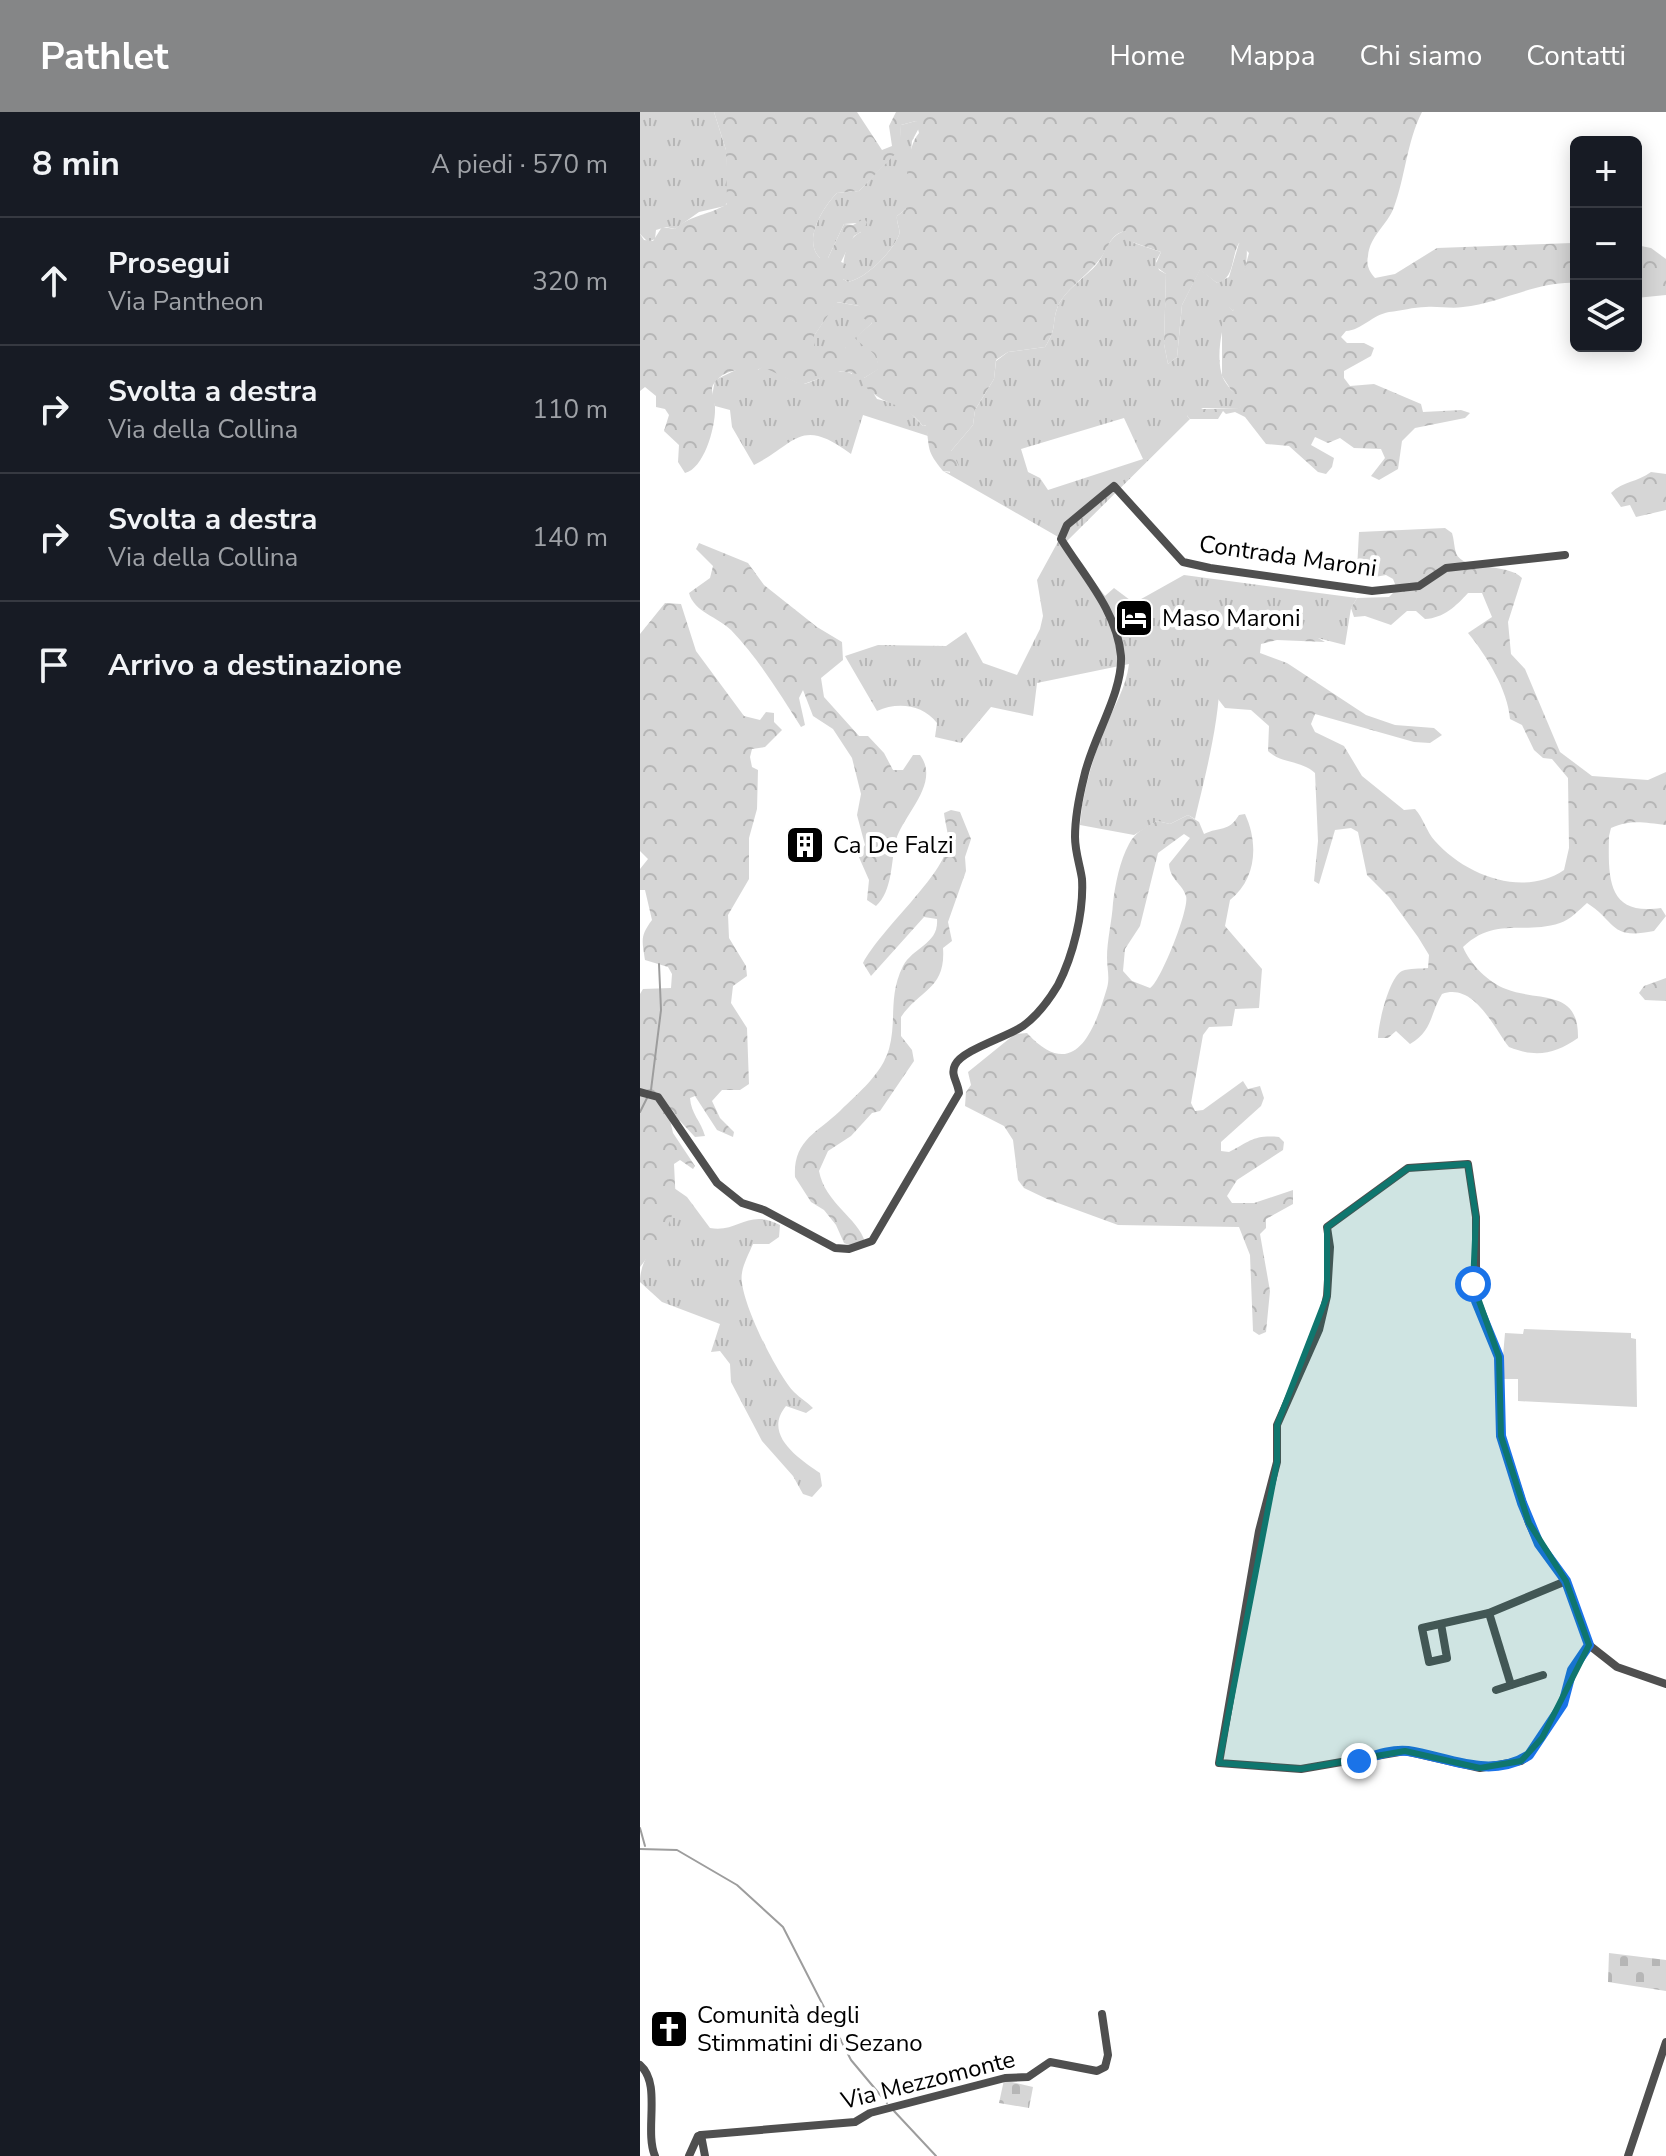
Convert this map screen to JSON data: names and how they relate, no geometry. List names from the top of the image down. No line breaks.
{"streets":{"street":["Contrada Maroni","Via Mezzomonte"]},"places":{"hotel":["Maso Maroni"],"building":["Ca De Falzi"],"church":["Comunità degli Stimmatini di Sezano"]},"page":{"header":"Pathlet","nav":["Home","Mappa","Chi siamo","Contatti"],"heading":["8 min","A piedi · 570 m"],"map_buttons":["+","−"],"list":[["Prosegui","Via Pantheon","320 m"],["Svolta a destra","Via della Collina","110 m"],["Svolta a destra","Via della Collina","140 m"],"Arrivo a destinazione"]}}
